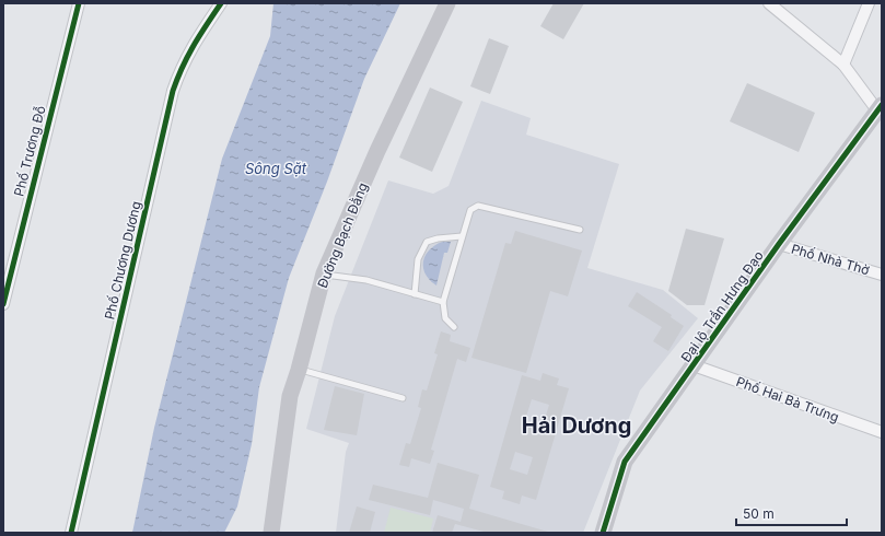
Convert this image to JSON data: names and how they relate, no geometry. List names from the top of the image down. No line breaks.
{"streets":{"main road":["Đường Bạch Đằng","Đại lộ Trần Hưng Đạo"],"street":["Phố Trương Đỗ","Phố Nhà Thờ","Phố Chương Dương","Phố Hai Bà Trưng"]},"crossings":[["Phố Nhà Thờ","Đại lộ Trần Hưng Đạo"],["Đại lộ Trần Hưng Đạo","Phố Hai Bà Trưng"]],"districts":["Hải Dương"],"water":["Sông Sặt"],"scale_bar":"50 m"}
